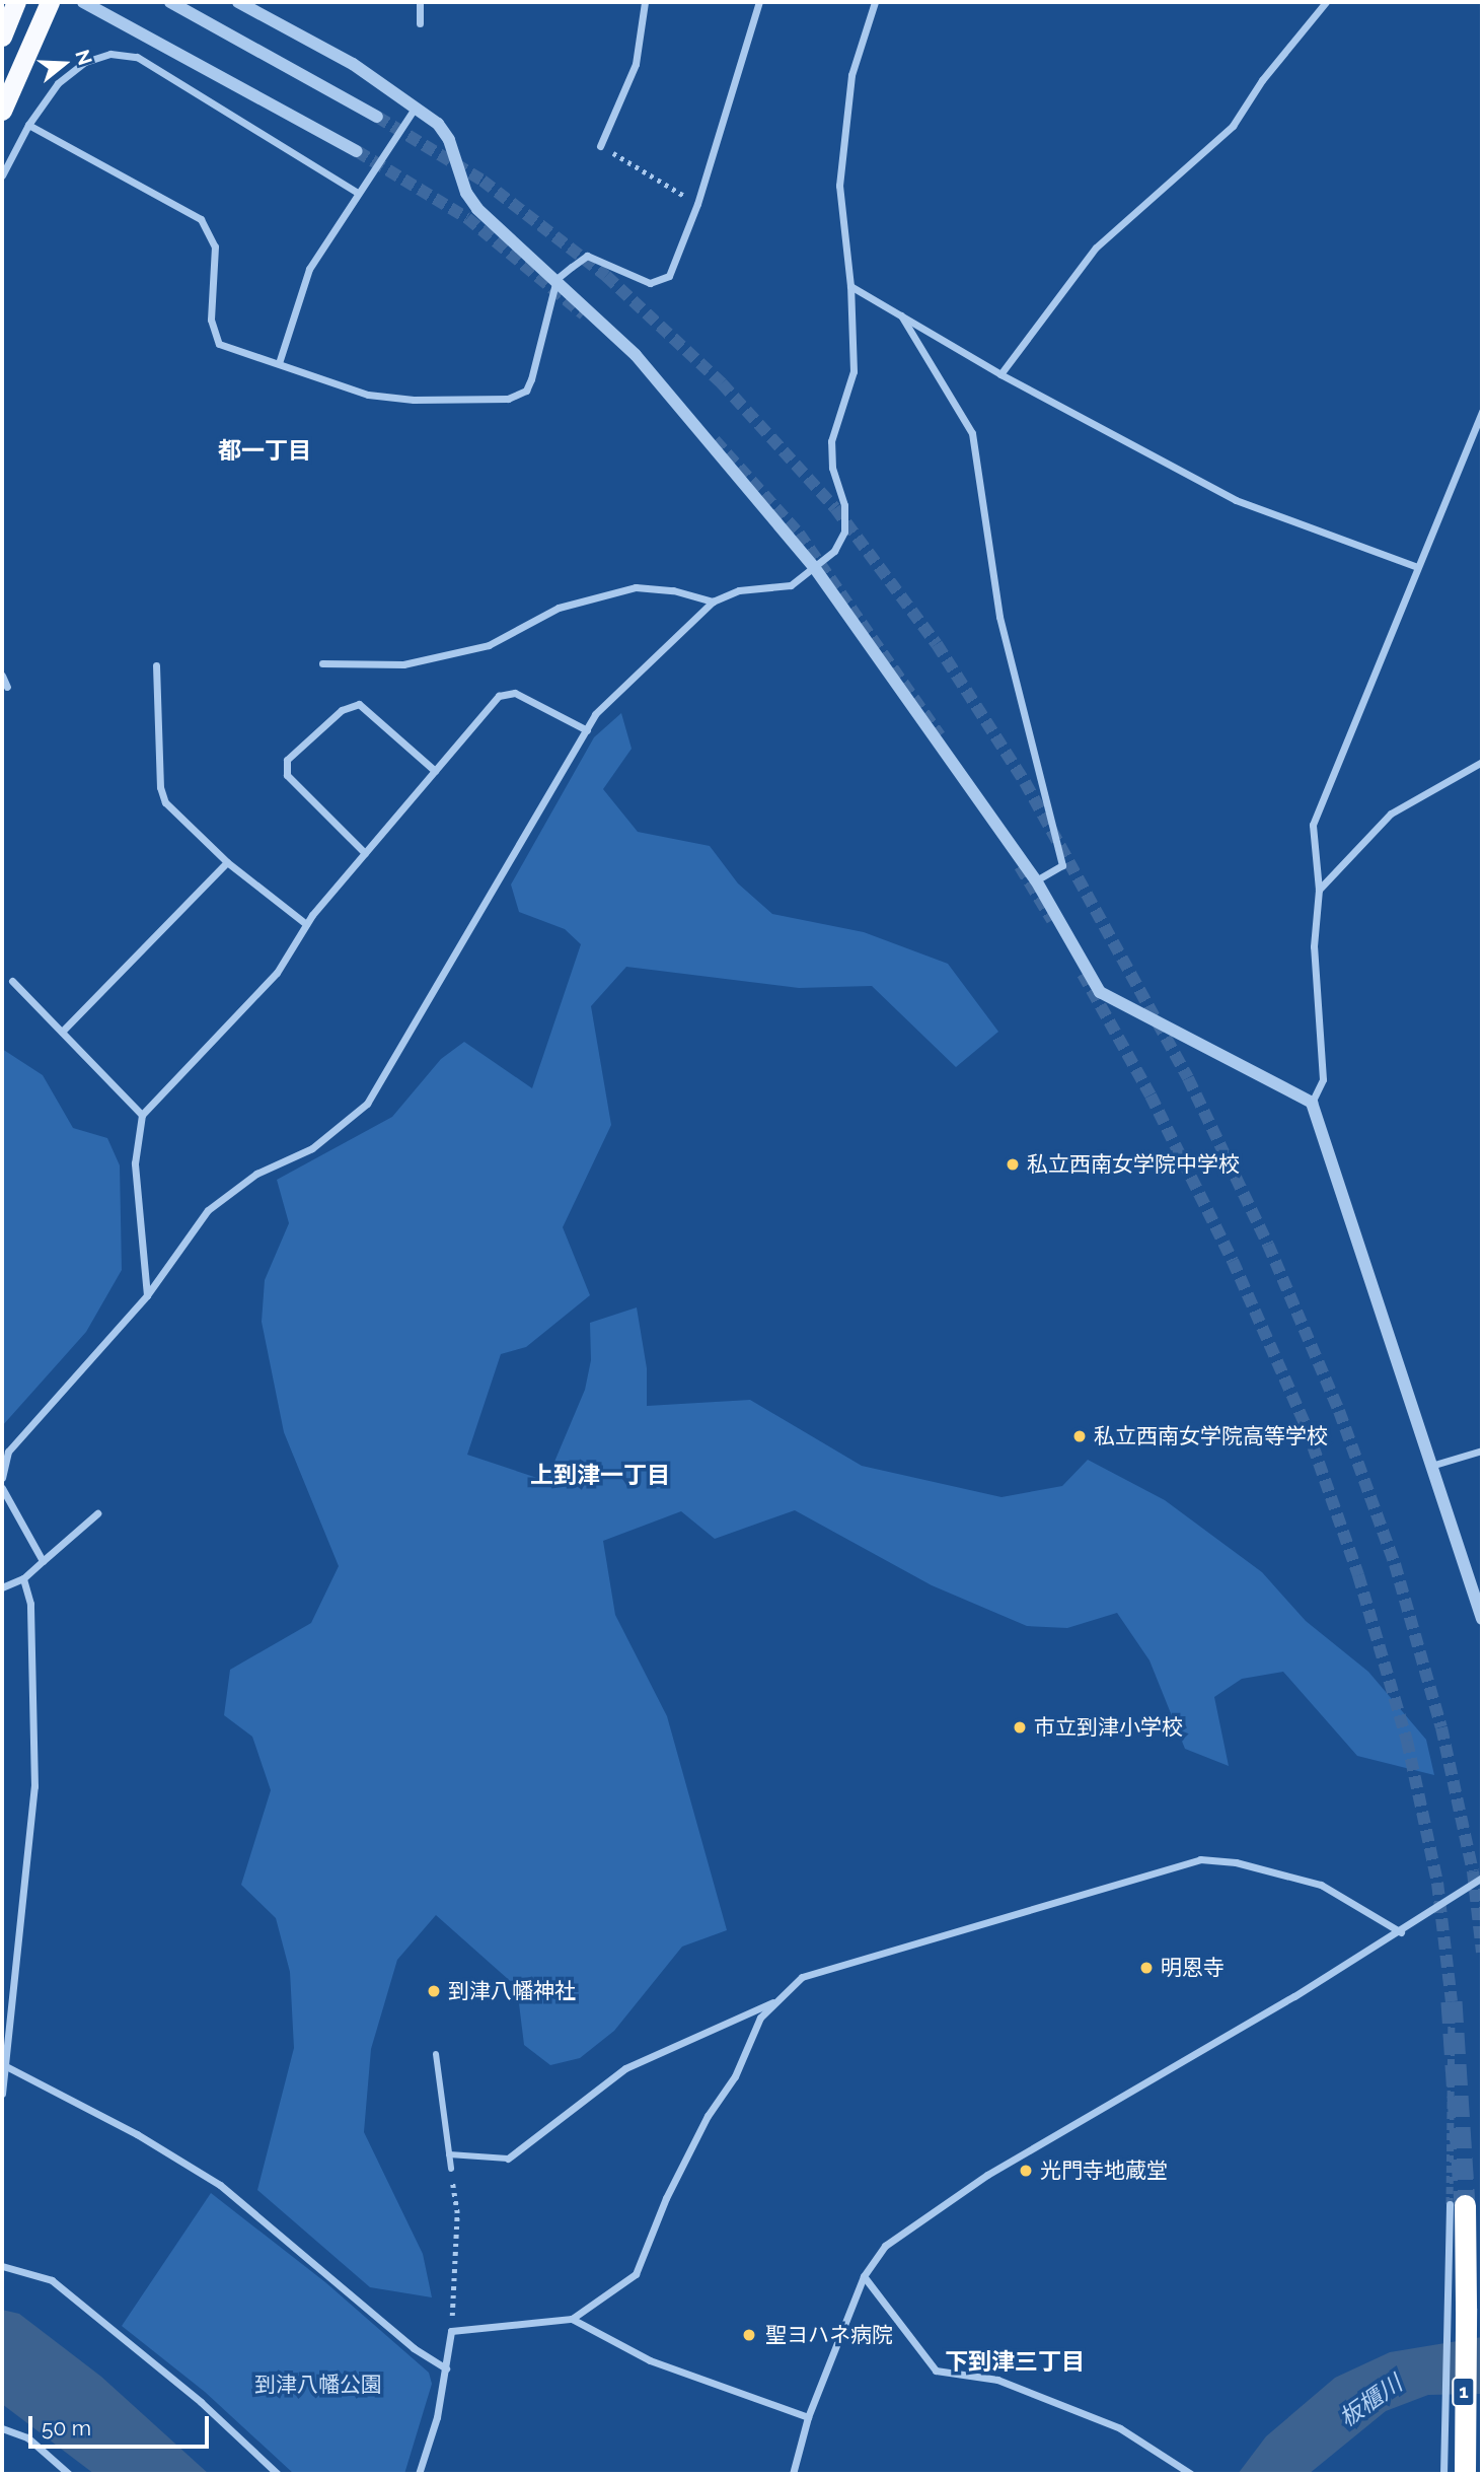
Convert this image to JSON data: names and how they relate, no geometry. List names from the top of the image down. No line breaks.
{"streets":{"highway":["1"]},"districts":["都一丁目","上到津一丁目","下到津三丁目"],"water":["板櫃川"],"parks":["到津八幡公園"],"places":["私立西南女学院中学校","私立西南女学院高等学校","市立到津小学校","明恩寺","到津八幡神社","光門寺地蔵堂","聖ヨハネ病院"],"scale_bar":"50 m","north":"right"}
